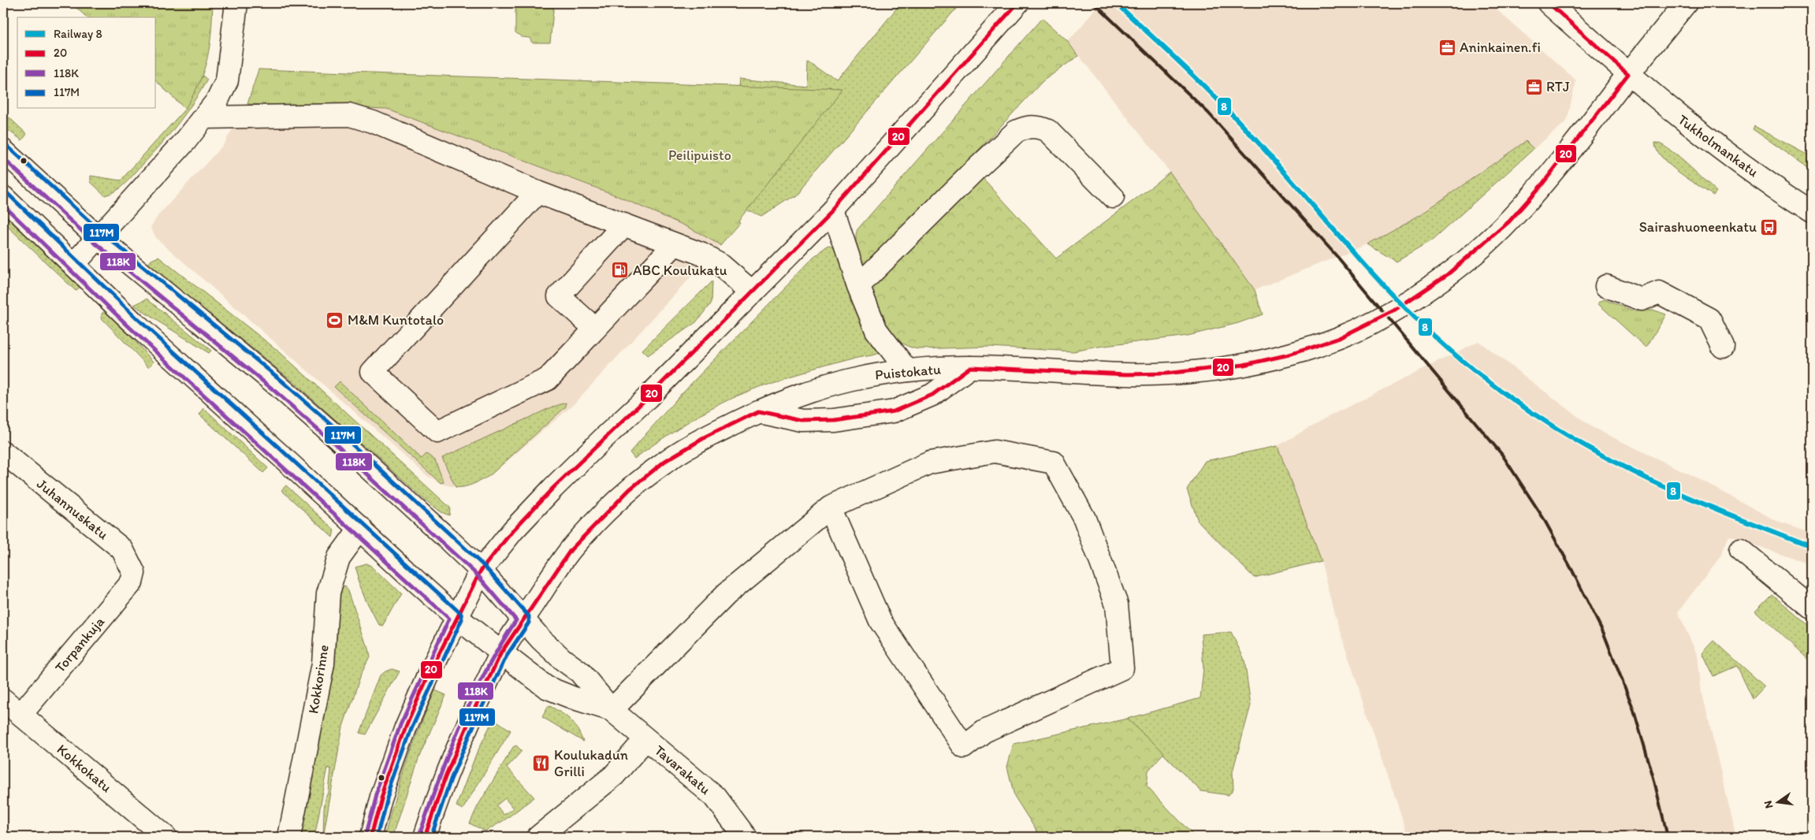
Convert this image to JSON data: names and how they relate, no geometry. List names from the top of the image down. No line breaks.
{"streets":{"main road":["Tukholmankatu","Puistokatu","Juhannuskatu","Torpankuja","Kokkorinne","Kokkokatu","Tavarakatu"]},"crossings":[["Tukholmankatu","Puistokatu"],["Puistokatu","Tavarakatu"],["Juhannuskatu","Torpankuja"],["Torpankuja","Kokkokatu"],["Kokkorinne","Tavarakatu"]],"parks":["Peilipuisto"],"places":{"office":["Aninkainen.fi","RTJ"],"bus stop":["Sairashuoneenkatu"],"fuel station":["ABC Koulukatu"],"sports":["M&M Kuntotalo"],"restaurant":["Koulukadun Grilli"]},"lines":["rail line 8","transit line 20","transit line 117M","transit line 118K"],"legend":["Railway 8","20","118K","117M"],"north":"left"}
